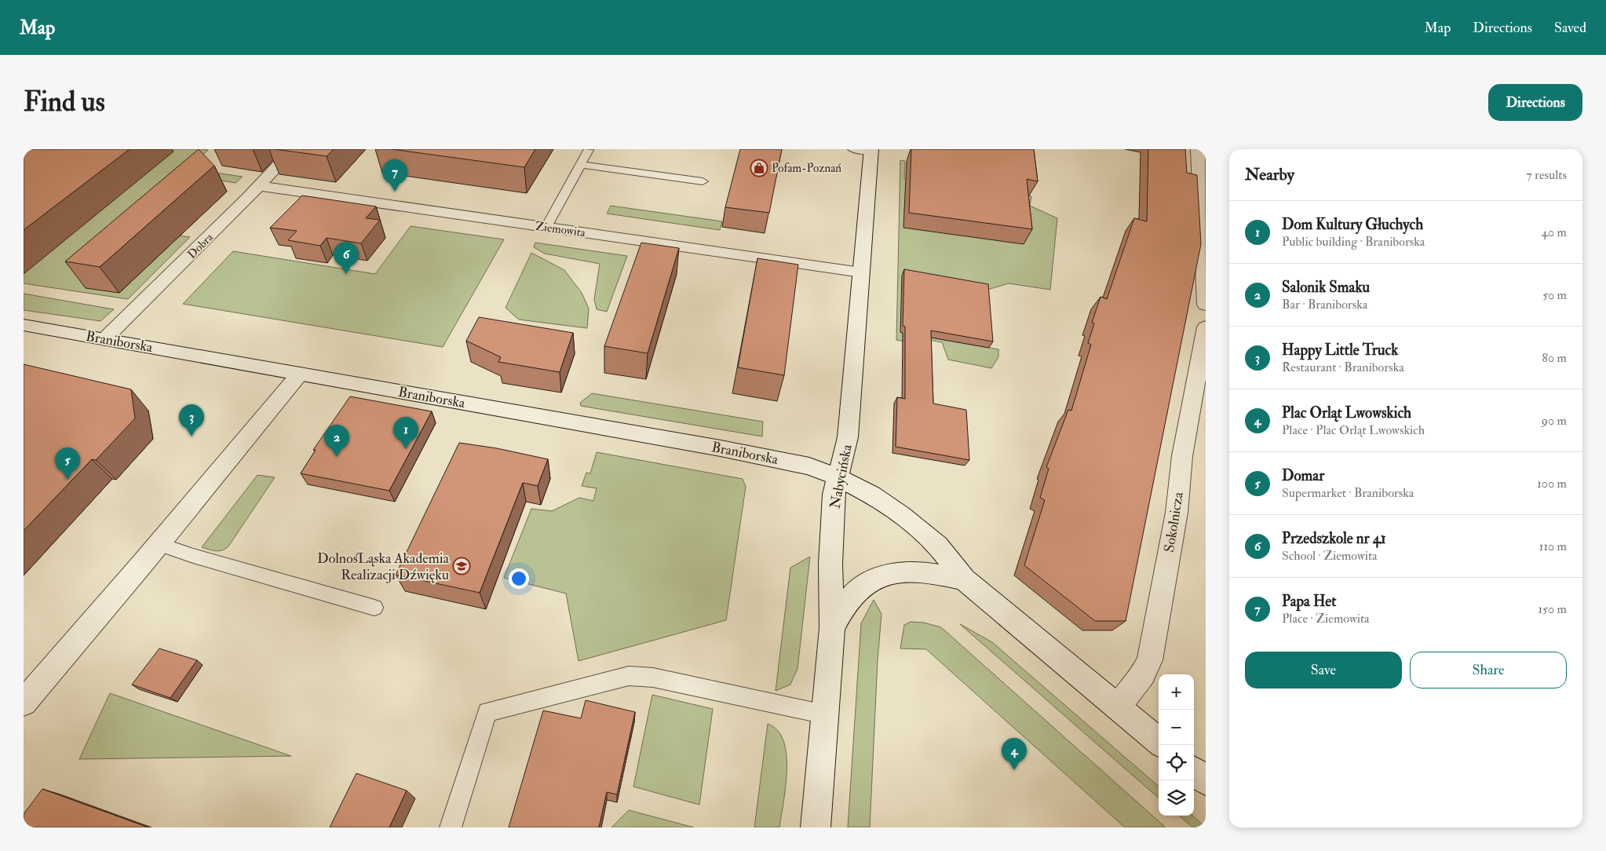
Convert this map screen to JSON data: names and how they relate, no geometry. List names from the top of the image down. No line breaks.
{"streets":{"street":["Ziemowita","Dobra","Braniborska","Nabycińska","Sokolnicza"]},"crossings":[["Ziemowita","Dobra"],["Ziemowita","Nabycińska"],["Dobra","Braniborska"],["Braniborska","Nabycińska"]],"places":{"shop":["Pofam-Poznań"],"school or university":["DolnośLąska Akademia Realizacji Dźwięku"]},"page":{"header":"Map","nav":["Map","Directions","Saved"],"buttons":["Directions",["Save","Share"]],"title":"Find us","heading":["Nearby","7 results"],"pins":["7","6","3","1","2","5","4"],"list":[{"mark":"1","name":"Dom Kultury Głuchych","note":"Public building · Braniborska","value":"40 m"},{"mark":"2","name":"Salonik Smaku","note":"Bar · Braniborska","value":"50 m"},{"mark":"3","name":"Happy Little Truck","note":"Restaurant · Braniborska","value":"80 m"},{"mark":"4","name":"Plac Orląt Lwowskich","note":"Place · Plac Orląt Lwowskich","value":"90 m"},{"mark":"5","name":"Domar","note":"Supermarket · Braniborska","value":"100 m"},{"mark":"6","name":"Przedszkole nr 41","note":"School · Ziemowita","value":"110 m"},{"mark":"7","name":"Papa Het","note":"Place · Ziemowita","value":"150 m"}],"map_buttons":["+","−"]}}
